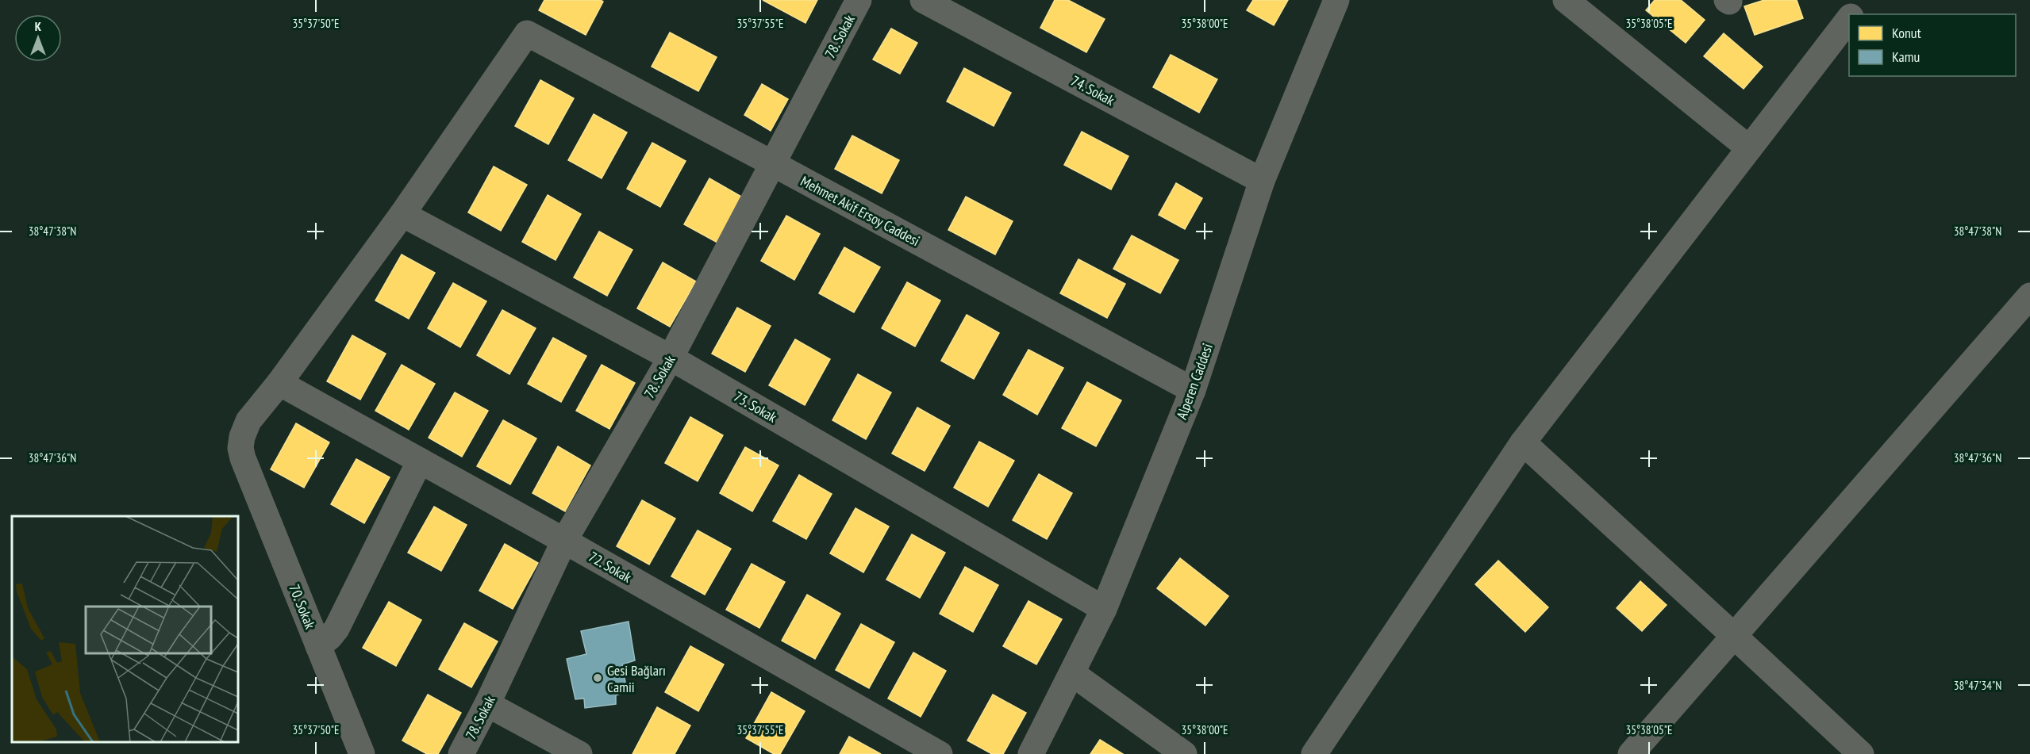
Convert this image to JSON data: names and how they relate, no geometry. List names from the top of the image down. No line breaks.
{"streets":{"street":["78. Sokak","74. Sokak","Mehmet Akif Ersoy Caddesi","Alperen Caddesi","73. Sokak","72. Sokak","70. Sokak"]},"crossings":[["78. Sokak","Mehmet Akif Ersoy Caddesi"],["78. Sokak","73. Sokak"],["78. Sokak","72. Sokak"],["74. Sokak","Alperen Caddesi"],["Mehmet Akif Ersoy Caddesi","Alperen Caddesi"],["Mehmet Akif Ersoy Caddesi","73. Sokak"],["Alperen Caddesi","73. Sokak"],["72. Sokak","70. Sokak"]],"places":["Gesi Bağları Camii"],"legend":["Konut","Kamu"],"north":"top","coordinates":["35°37'50\"E","35°37'55\"E","35°38'00\"E","35°38'05\"E","38°47'38\"N","38°47'36\"N","38°47'34\"N"]}
